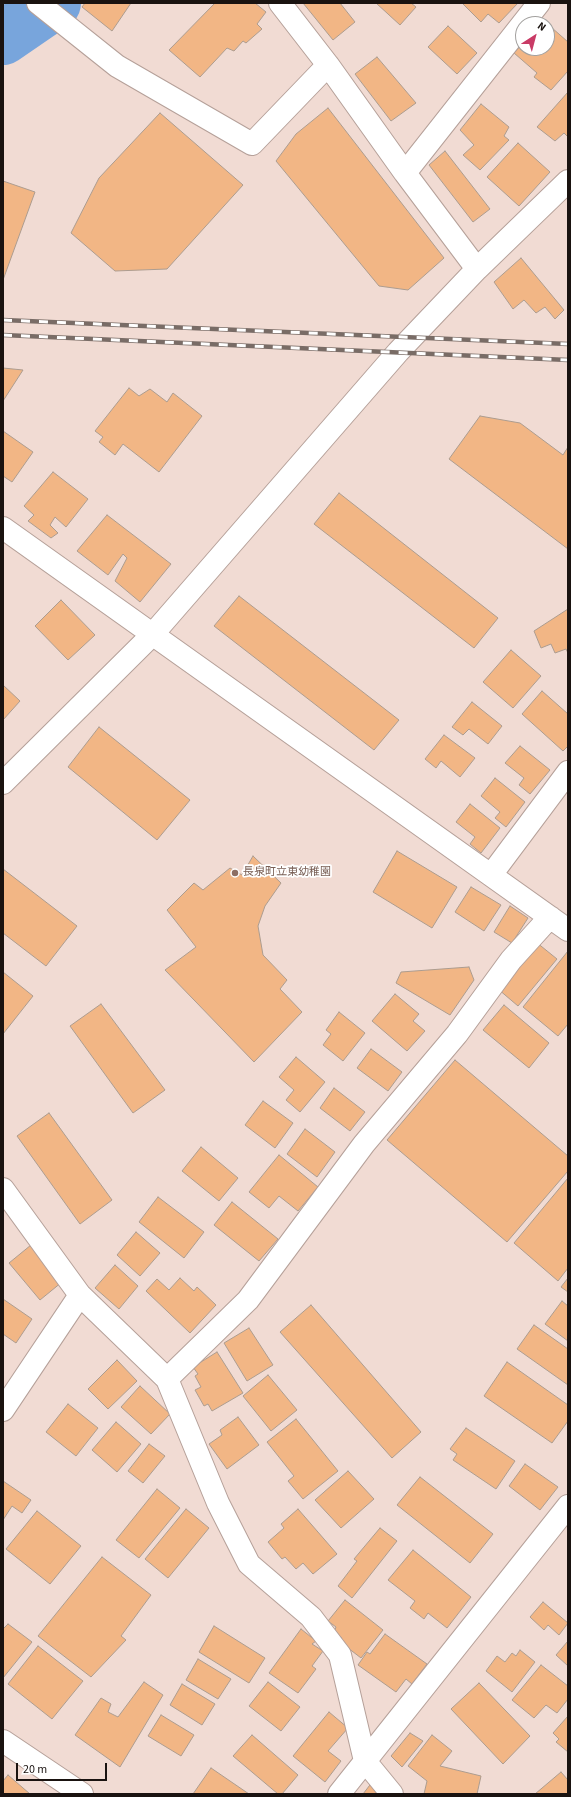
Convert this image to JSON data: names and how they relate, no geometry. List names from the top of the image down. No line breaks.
{"places":["長泉町立東幼稚園"],"scale_bar":"20 m","north":"top right"}
